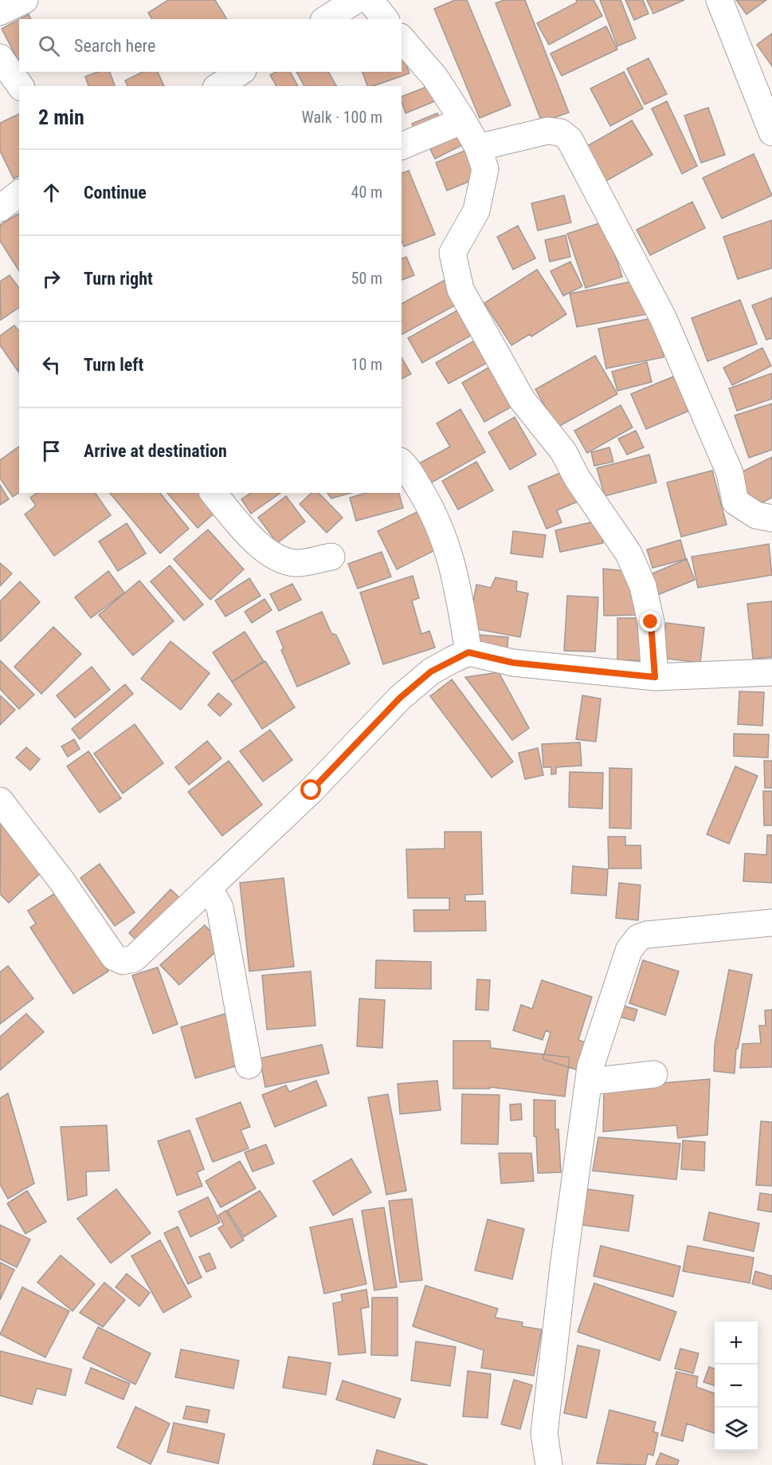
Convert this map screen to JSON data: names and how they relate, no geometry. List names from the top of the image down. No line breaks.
{"page":{"search":"Search here","heading":["2 min","Walk · 100 m"],"list":[["Continue","40 m"],["Turn right","50 m"],["Turn left","10 m"],"Arrive at destination"],"map_buttons":["+","−"]}}
